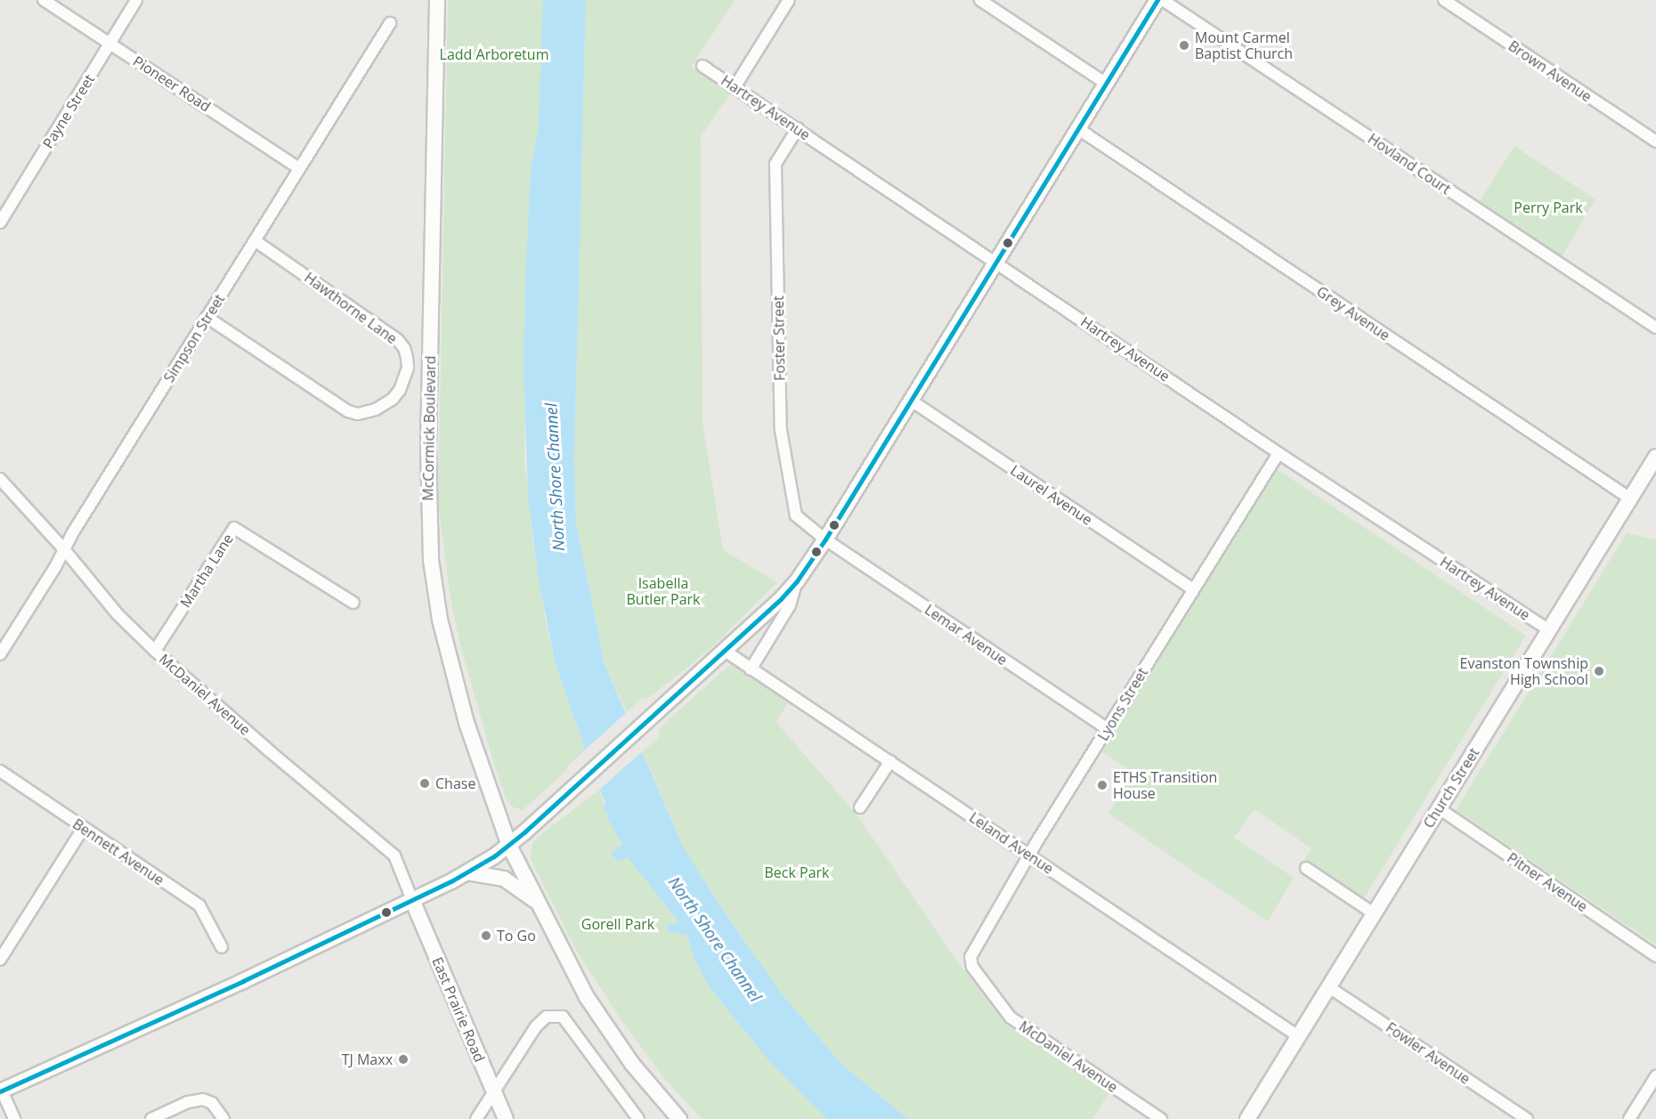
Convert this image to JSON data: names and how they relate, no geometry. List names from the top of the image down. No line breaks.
{"streets":{"main road":["McCormick Boulevard","Church Street","East Prairie Road"],"street":["Brown Avenue","Pioneer Road","Hartrey Avenue","Payne Street","Hovland Court","Hawthorne Lane","Grey Avenue","Simpson Street","Foster Street","Laurel Avenue","Martha Lane","Lemar Avenue","McDaniel Avenue","Lyons Street","Leland Avenue","Bennett Avenue","Pitner Avenue","Fowler Avenue"]},"crossings":[["Pioneer Road","Payne Street"],["Pioneer Road","Simpson Street"],["Hartrey Avenue","Foster Street"],["Hartrey Avenue","Lyons Street"],["Hartrey Avenue","Church Street"],["Hawthorne Lane","Simpson Street"],["Grey Avenue","Church Street"],["Simpson Street","McDaniel Avenue"],["Foster Street","Lemar Avenue"],["Laurel Avenue","Lyons Street"],["Martha Lane","McDaniel Avenue"],["Lemar Avenue","Lyons Street"],["McDaniel Avenue","Lyons Street"],["McDaniel Avenue","East Prairie Road"],["Lyons Street","Leland Avenue"],["Church Street","Leland Avenue"],["Church Street","Pitner Avenue"],["Church Street","Fowler Avenue"]],"water":["North Shore Channel"],"parks":["Ladd Arboretum","Perry Park","Isabella Butler Park","Beck Park","Gorell Park"],"places":["Mount Carmel Baptist Church","Evanston Township High School","Chase","ETHS Transition House","To Go","TJ Maxx"]}
